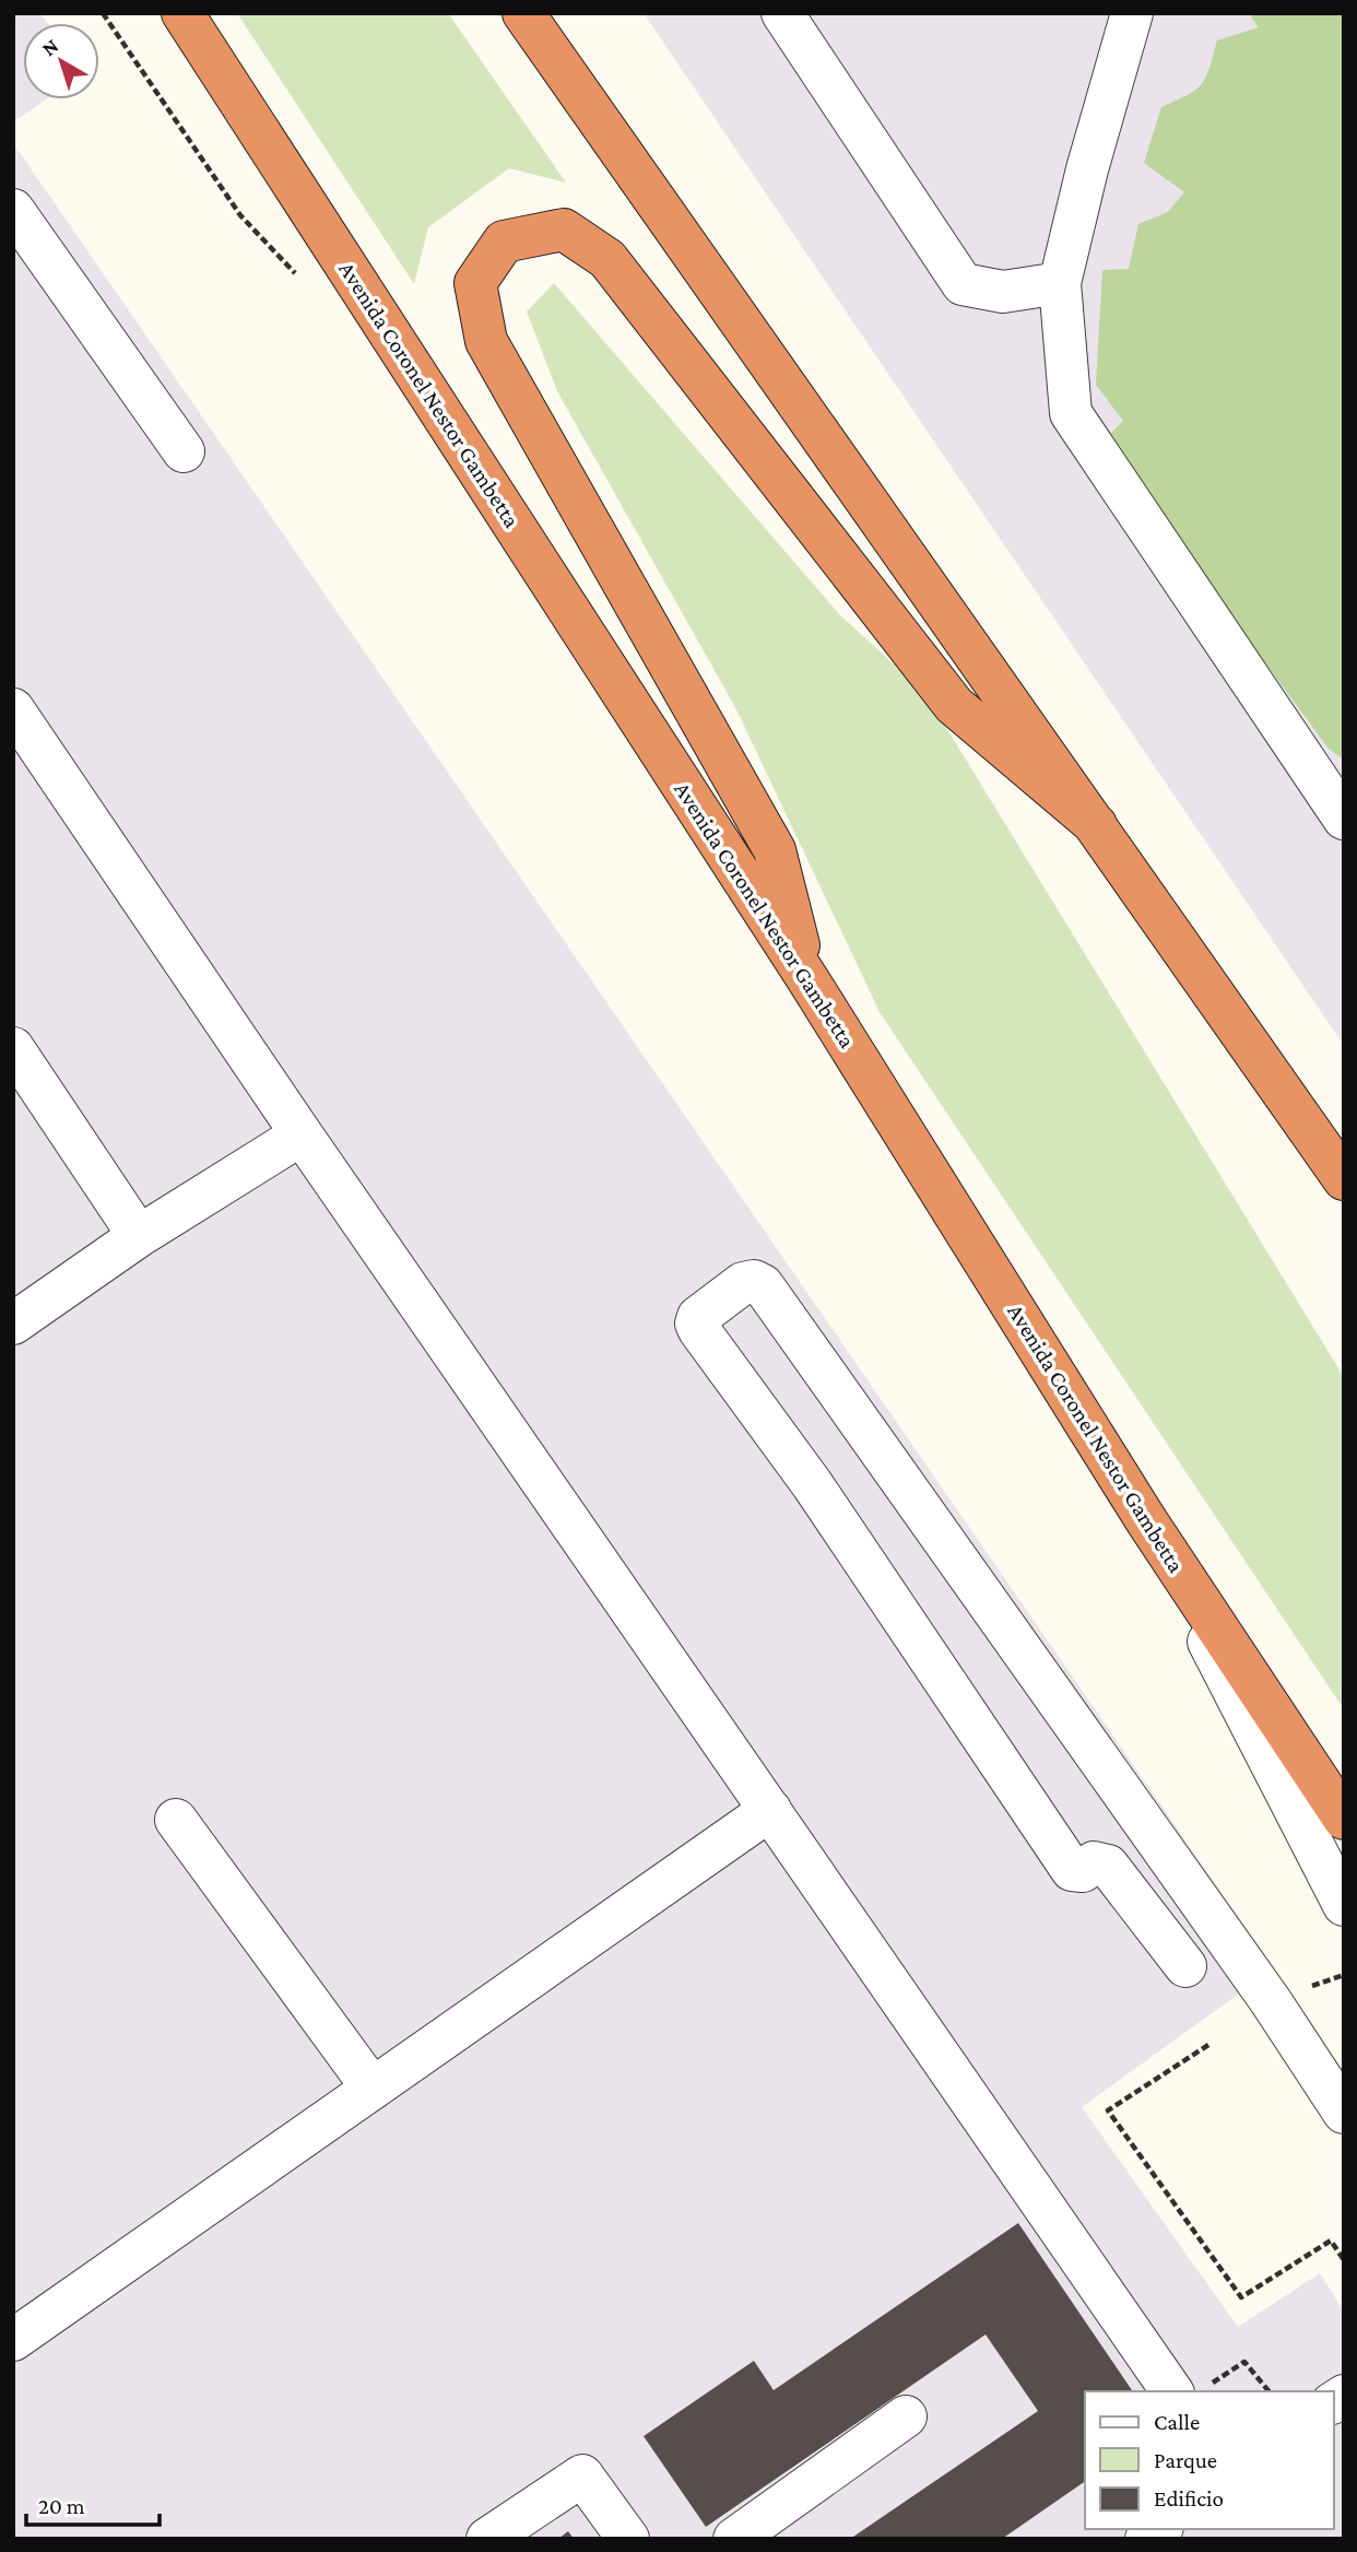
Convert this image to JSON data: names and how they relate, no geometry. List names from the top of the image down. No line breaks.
{"streets":{"highway":["Avenida Coronel Nestor Gambetta"]},"legend":["Calle","Parque","Edificio"],"scale_bar":"20 m","north":"top left"}
